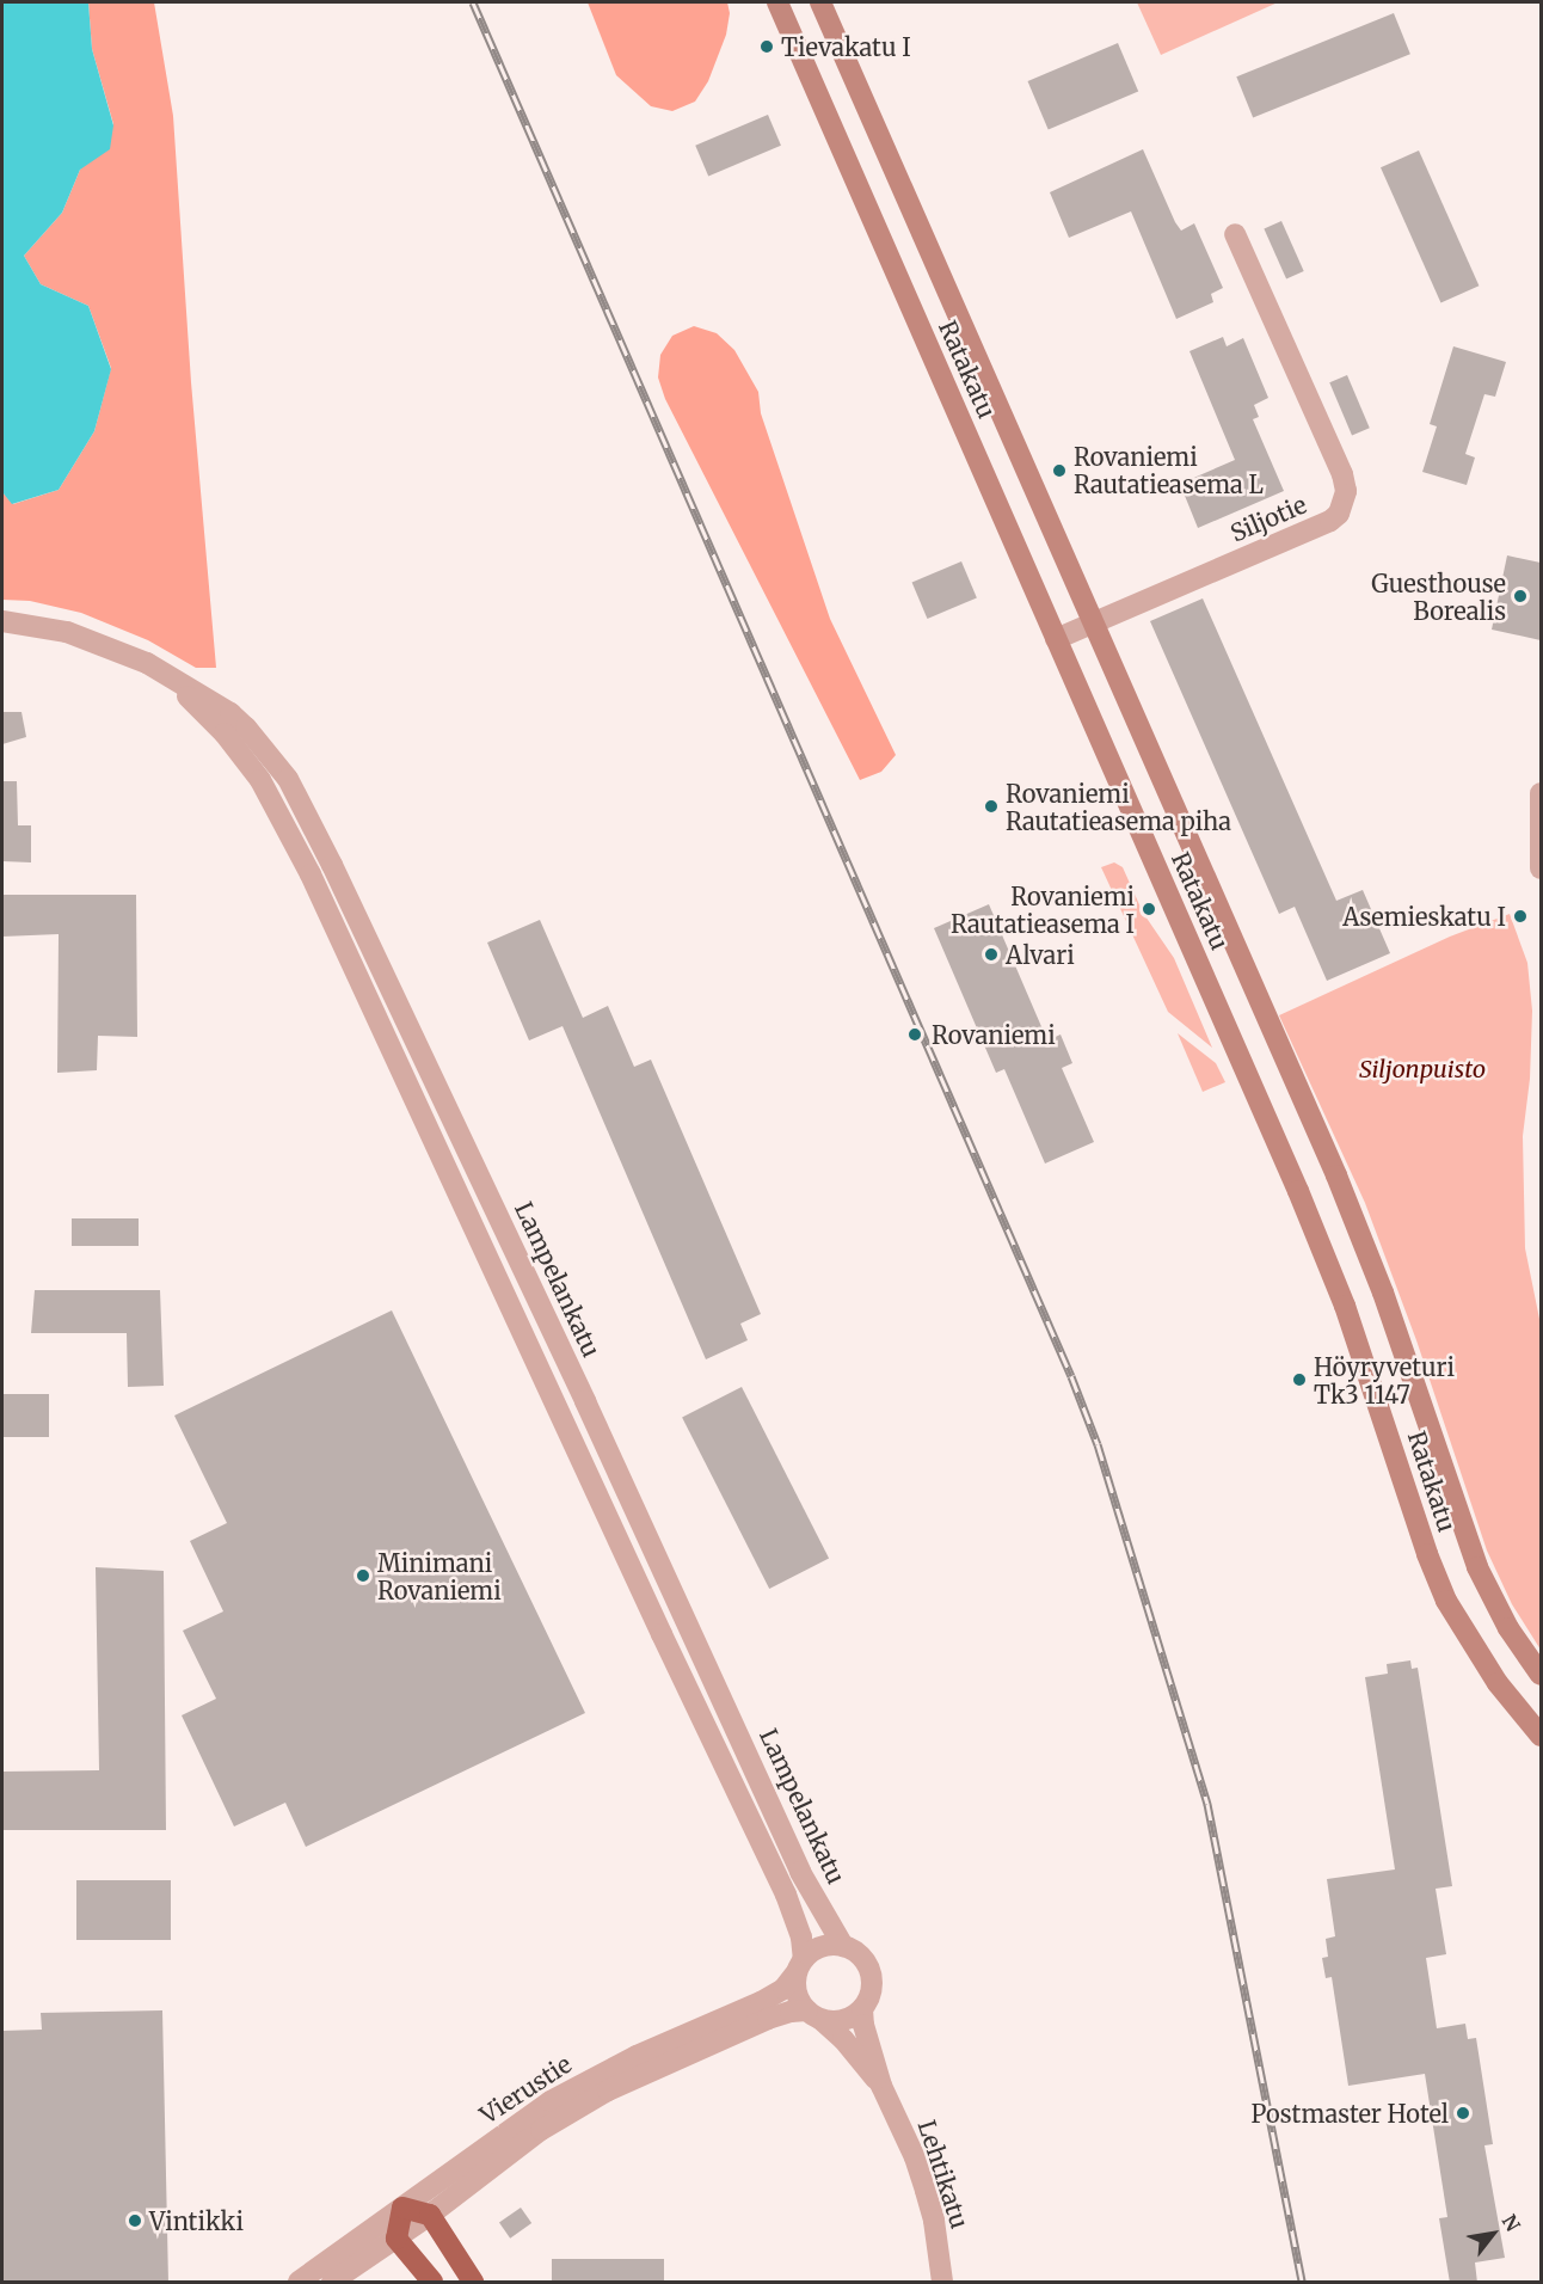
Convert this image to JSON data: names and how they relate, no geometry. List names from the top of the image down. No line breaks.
{"streets":{"main road":["Ratakatu"],"street":["Siljotie","Lampelankatu","Vierustie","Lehtikatu"]},"crossings":[["Ratakatu","Siljotie"],["Lampelankatu","Vierustie"],["Lampelankatu","Lehtikatu"],["Vierustie","Lehtikatu"]],"parks":["Siljonpuisto"],"places":["Tievakatu I","Rovaniemi Rautatieasema L","Guesthouse Borealis","Rovaniemi Rautatieasema piha","Rovaniemi Rautatieasema I","Asemieskatu I","Alvari","Rovaniemi","Höyryveturi Tk3 1147","Minimani Rovaniemi","Postmaster Hotel","Vintikki"],"north":"top right"}
